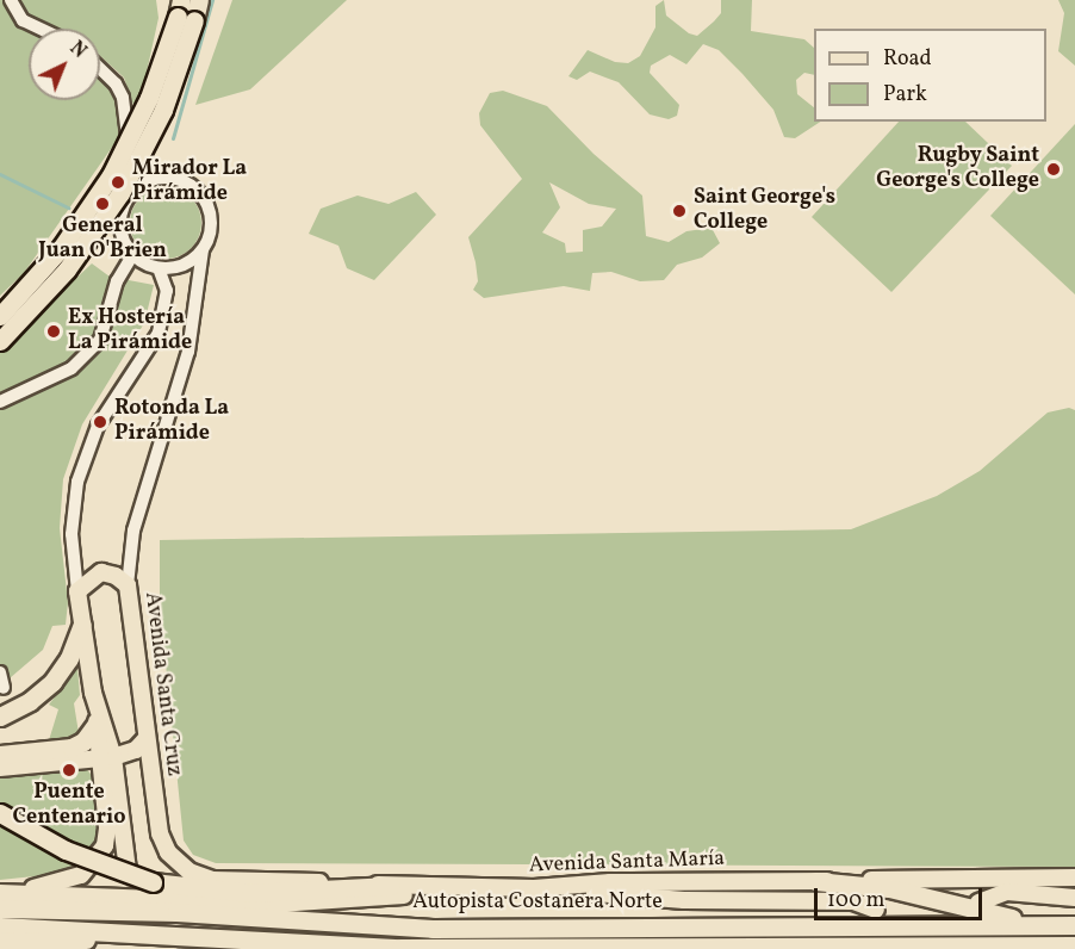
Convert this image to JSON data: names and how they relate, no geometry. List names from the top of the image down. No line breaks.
{"streets":{"highway":["Autopista Costanera Norte"],"main road":["Avenida Santa Cruz","Avenida Santa María"]},"crossings":[["Avenida Santa Cruz","Avenida Santa María"]],"places":["Rugby Saint George's College","Mirador La Pirámide","General Juan O'Brien","Saint George's College","Ex Hostería La Pirámide","Rotonda La Pirámide","Puente Centenario"],"legend":["Road","Park"],"scale_bar":"100 m","north":"top right"}
